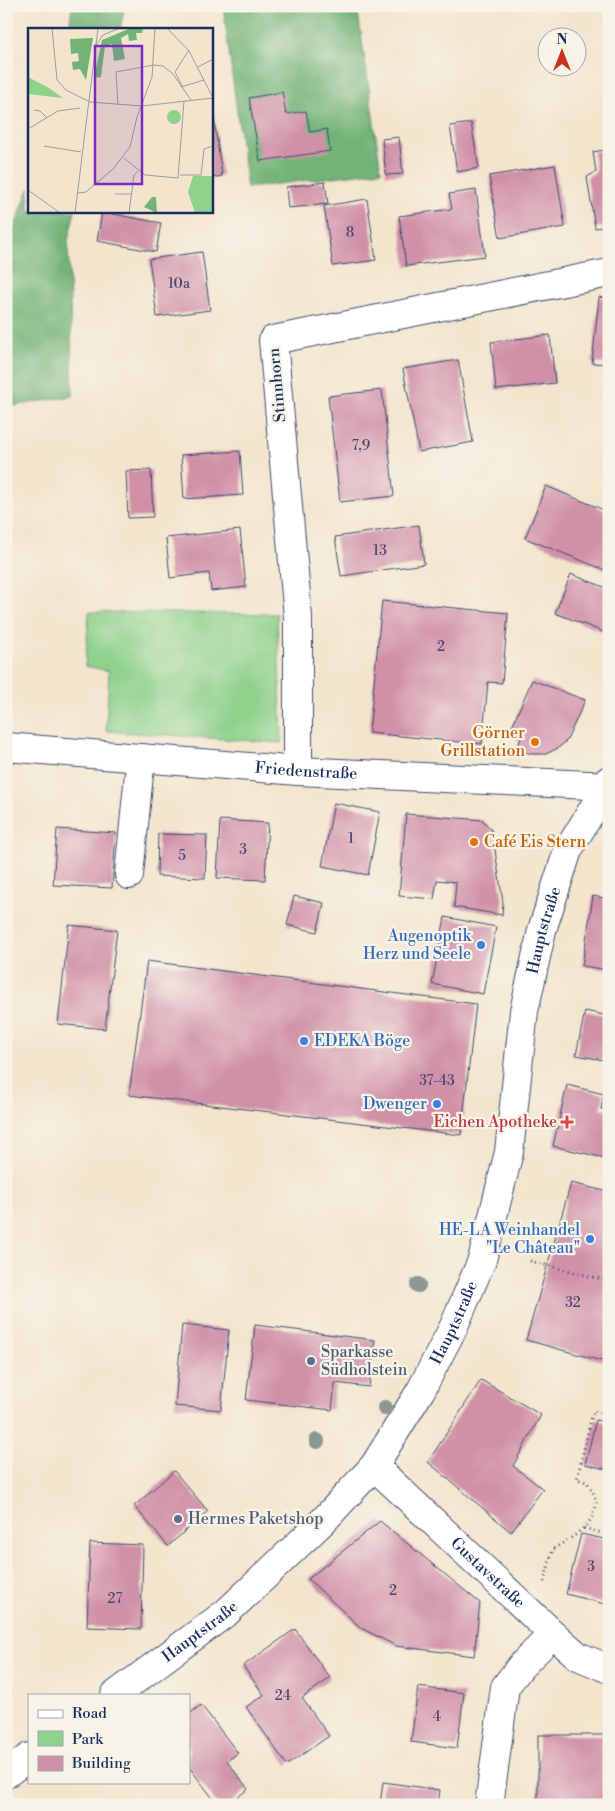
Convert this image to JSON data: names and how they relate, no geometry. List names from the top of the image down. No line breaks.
{"streets":{"street":["Stinnhorn","Friedenstraße","Hauptstraße","Gustavstraße"]},"crossings":[["Stinnhorn","Friedenstraße"],["Friedenstraße","Hauptstraße"],["Hauptstraße","Gustavstraße"]],"places":{"other":["Görner Grillstation","Café Eis Stern","Augenoptik Herz und Seele","EDEKA Böge","Dwenger","HE-LA Weinhandel \"Le Château\"","Sparkasse Südholstein","Hermes Paketshop"],"health":["Eichen Apotheke"]},"house_numbers":["8","10a","7,9","13","2","1","3","5","37-43","32","3","2","27","24","4"],"legend":["Road","Park","Building"],"north":"top"}
